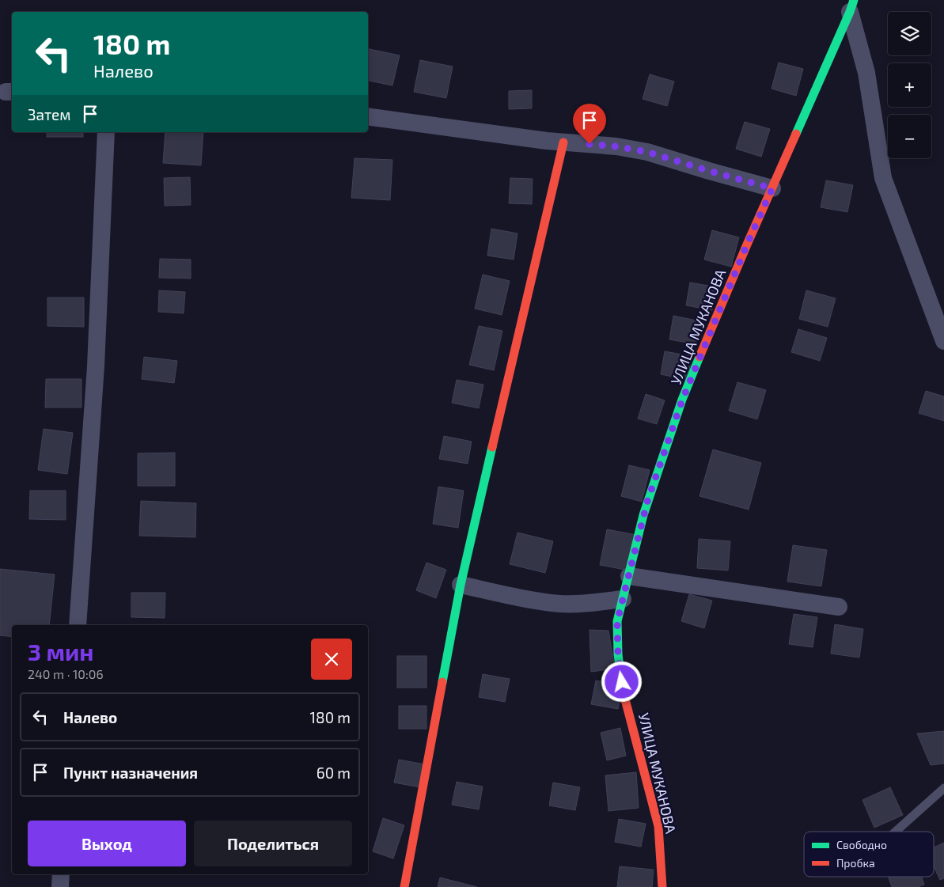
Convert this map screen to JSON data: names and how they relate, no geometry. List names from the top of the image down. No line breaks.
{"streets":{"street":["УЛИЦА МУКАНОВА"]},"legend":["Свободно","Пробка"],"page":{"map_buttons":["+","−"],"turn":["180 m","Налево"],"then":"Затем","heading":["3 мин","240 m · 10:06"],"list":[{"name":"Налево","value":"180 m"},{"name":"Пункт назначения","value":"60 m"}],"buttons":["Выход","Поделиться"]}}
